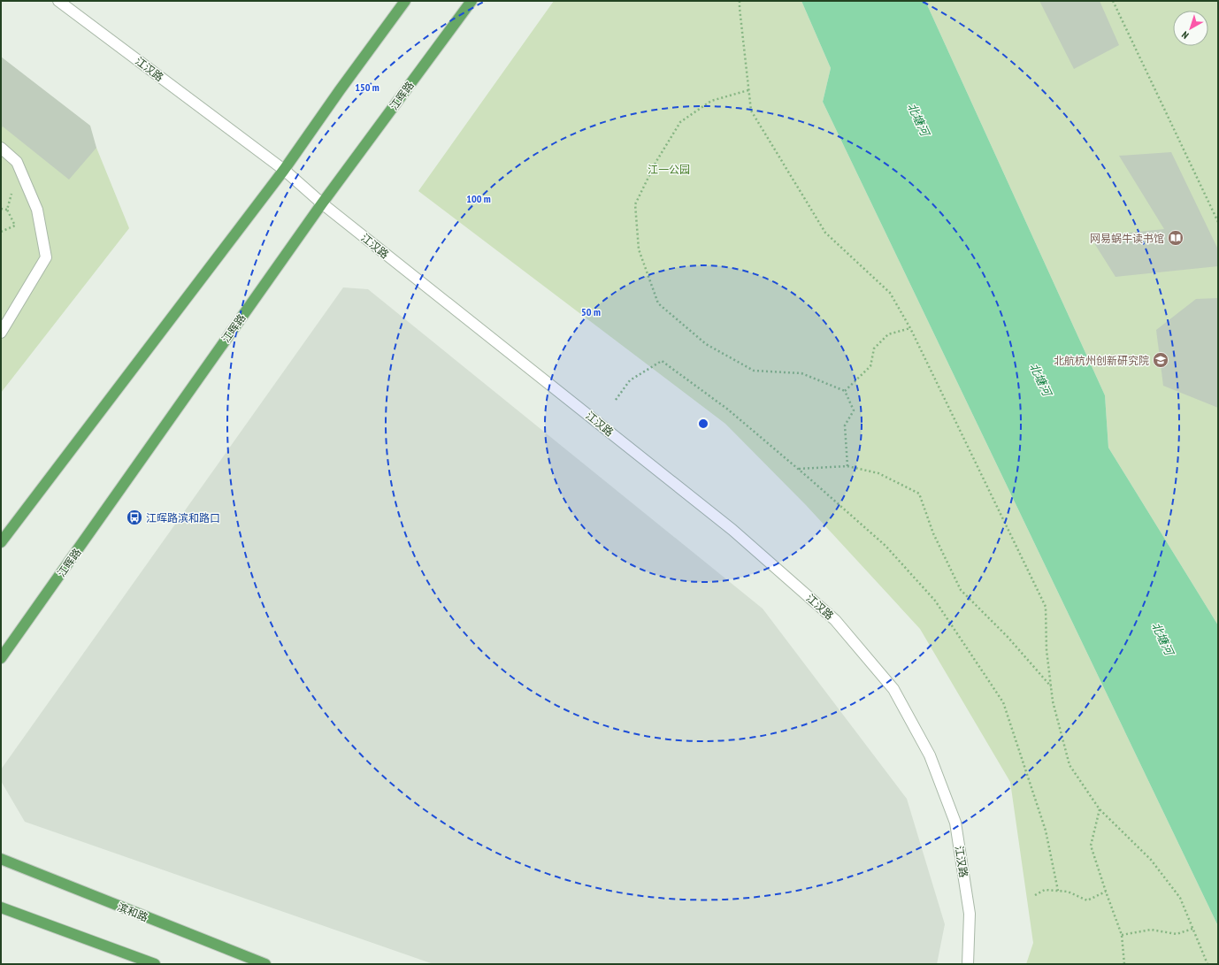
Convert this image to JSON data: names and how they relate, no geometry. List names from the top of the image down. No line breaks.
{"streets":{"main road":["江晖路","滨和路"],"street":["江汉路"]},"crossings":[["江汉路","江晖路"]],"water":["北塘河"],"parks":["江一公园"],"places":{"library":["网易蜗牛读书馆"],"school or university":["北航杭州创新研究院"],"bus stop":["江晖路滨和路口"]},"north":"bottom left","rings":["150 m","100 m","50 m"]}
